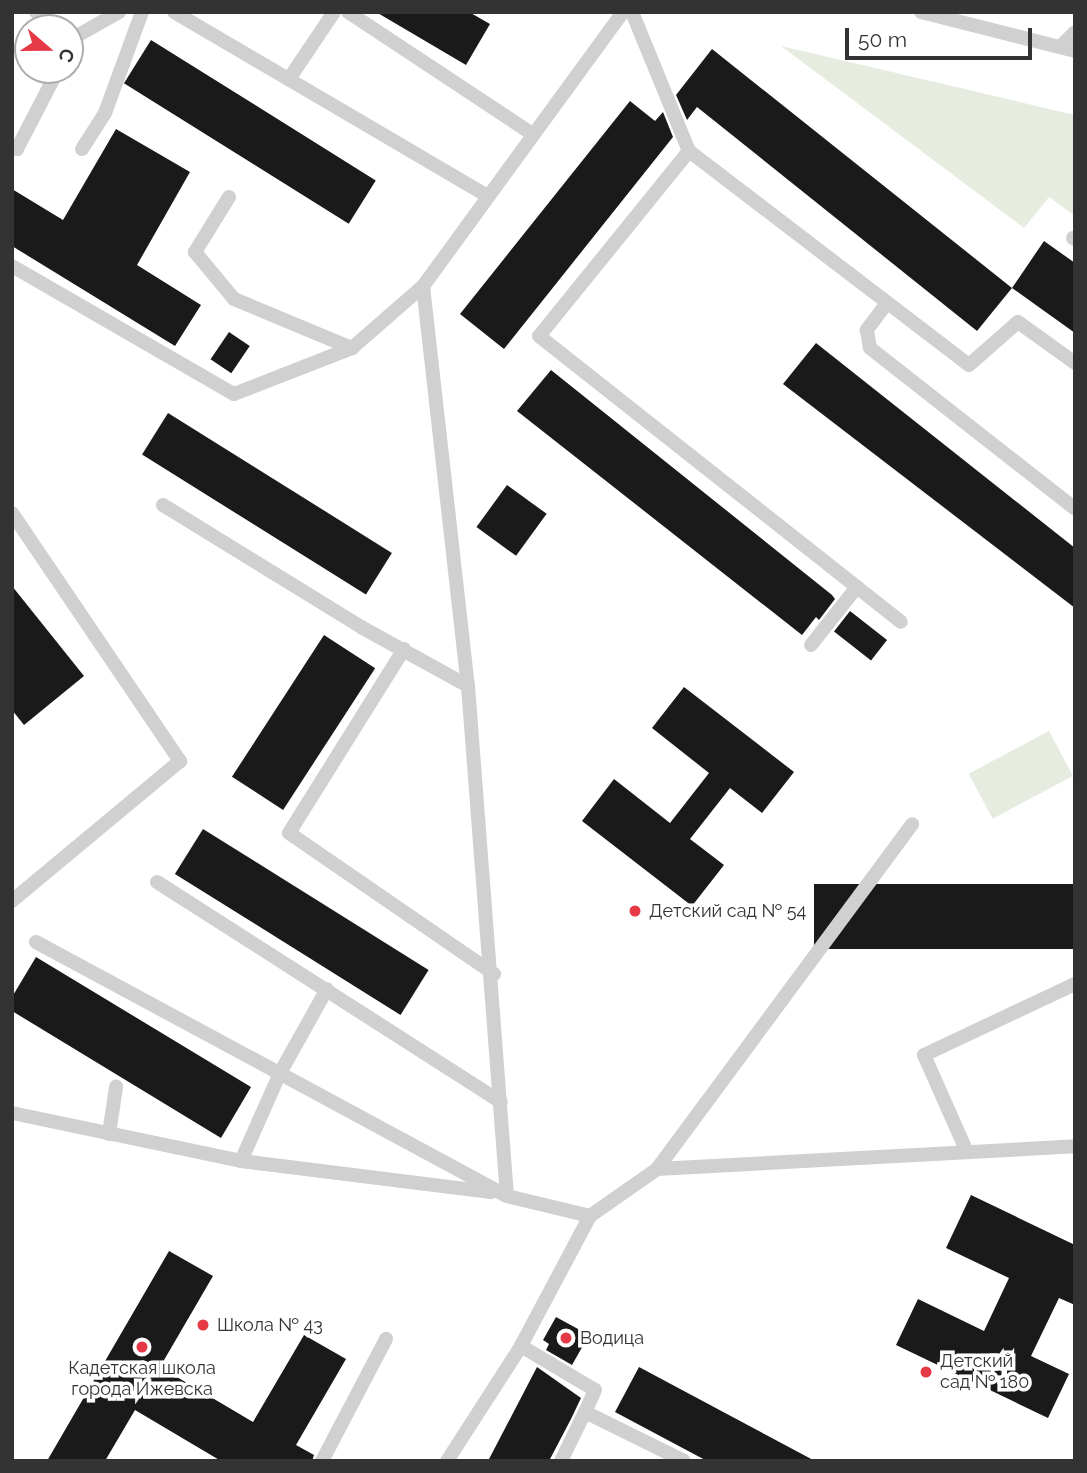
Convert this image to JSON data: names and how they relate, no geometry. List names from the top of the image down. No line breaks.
{"places":["Детский сад № 54","Школа № 43","Водица","Кадетская школа города Ижевска","Детский сад № 180"],"scale_bar":"50 m","north":"right"}
